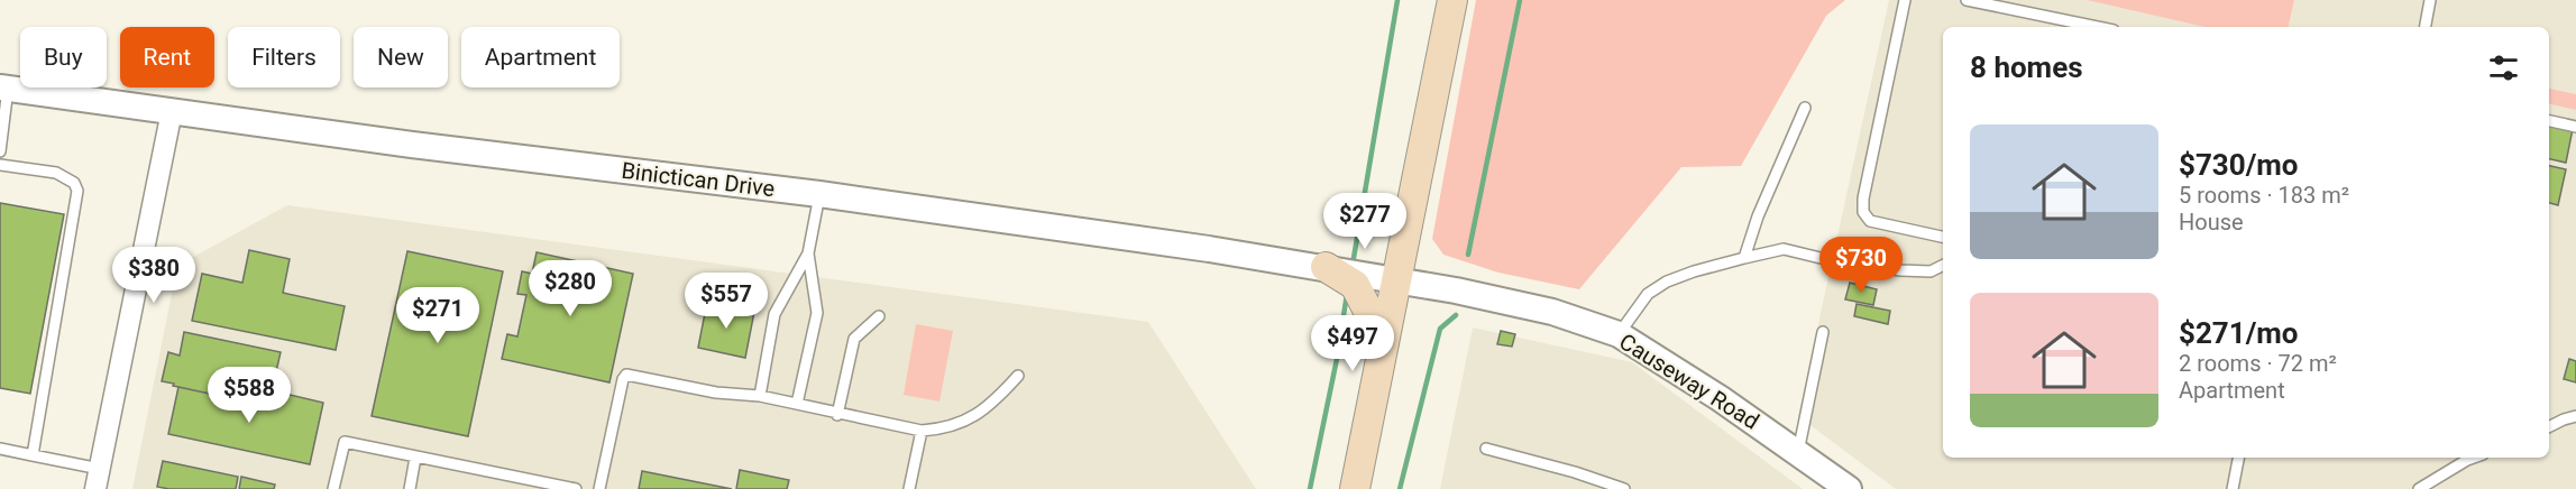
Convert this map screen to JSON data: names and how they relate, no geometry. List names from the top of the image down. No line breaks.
{"streets":{"street":["Binictican Drive","Causeway Road"]},"crossings":[["Binictican Drive","Causeway Road"]],"page":{"chip":["Buy","Rent","Filters","New","Apartment"],"heading":"8 homes","list":[{"name":"$730/mo","note":"5 rooms · 183 m² · House"},{"name":"$271/mo","note":"2 rooms · 72 m² · Apartment"}],"price":["$277","$730","$380","$280","$557","$271","$497","$588"]}}
